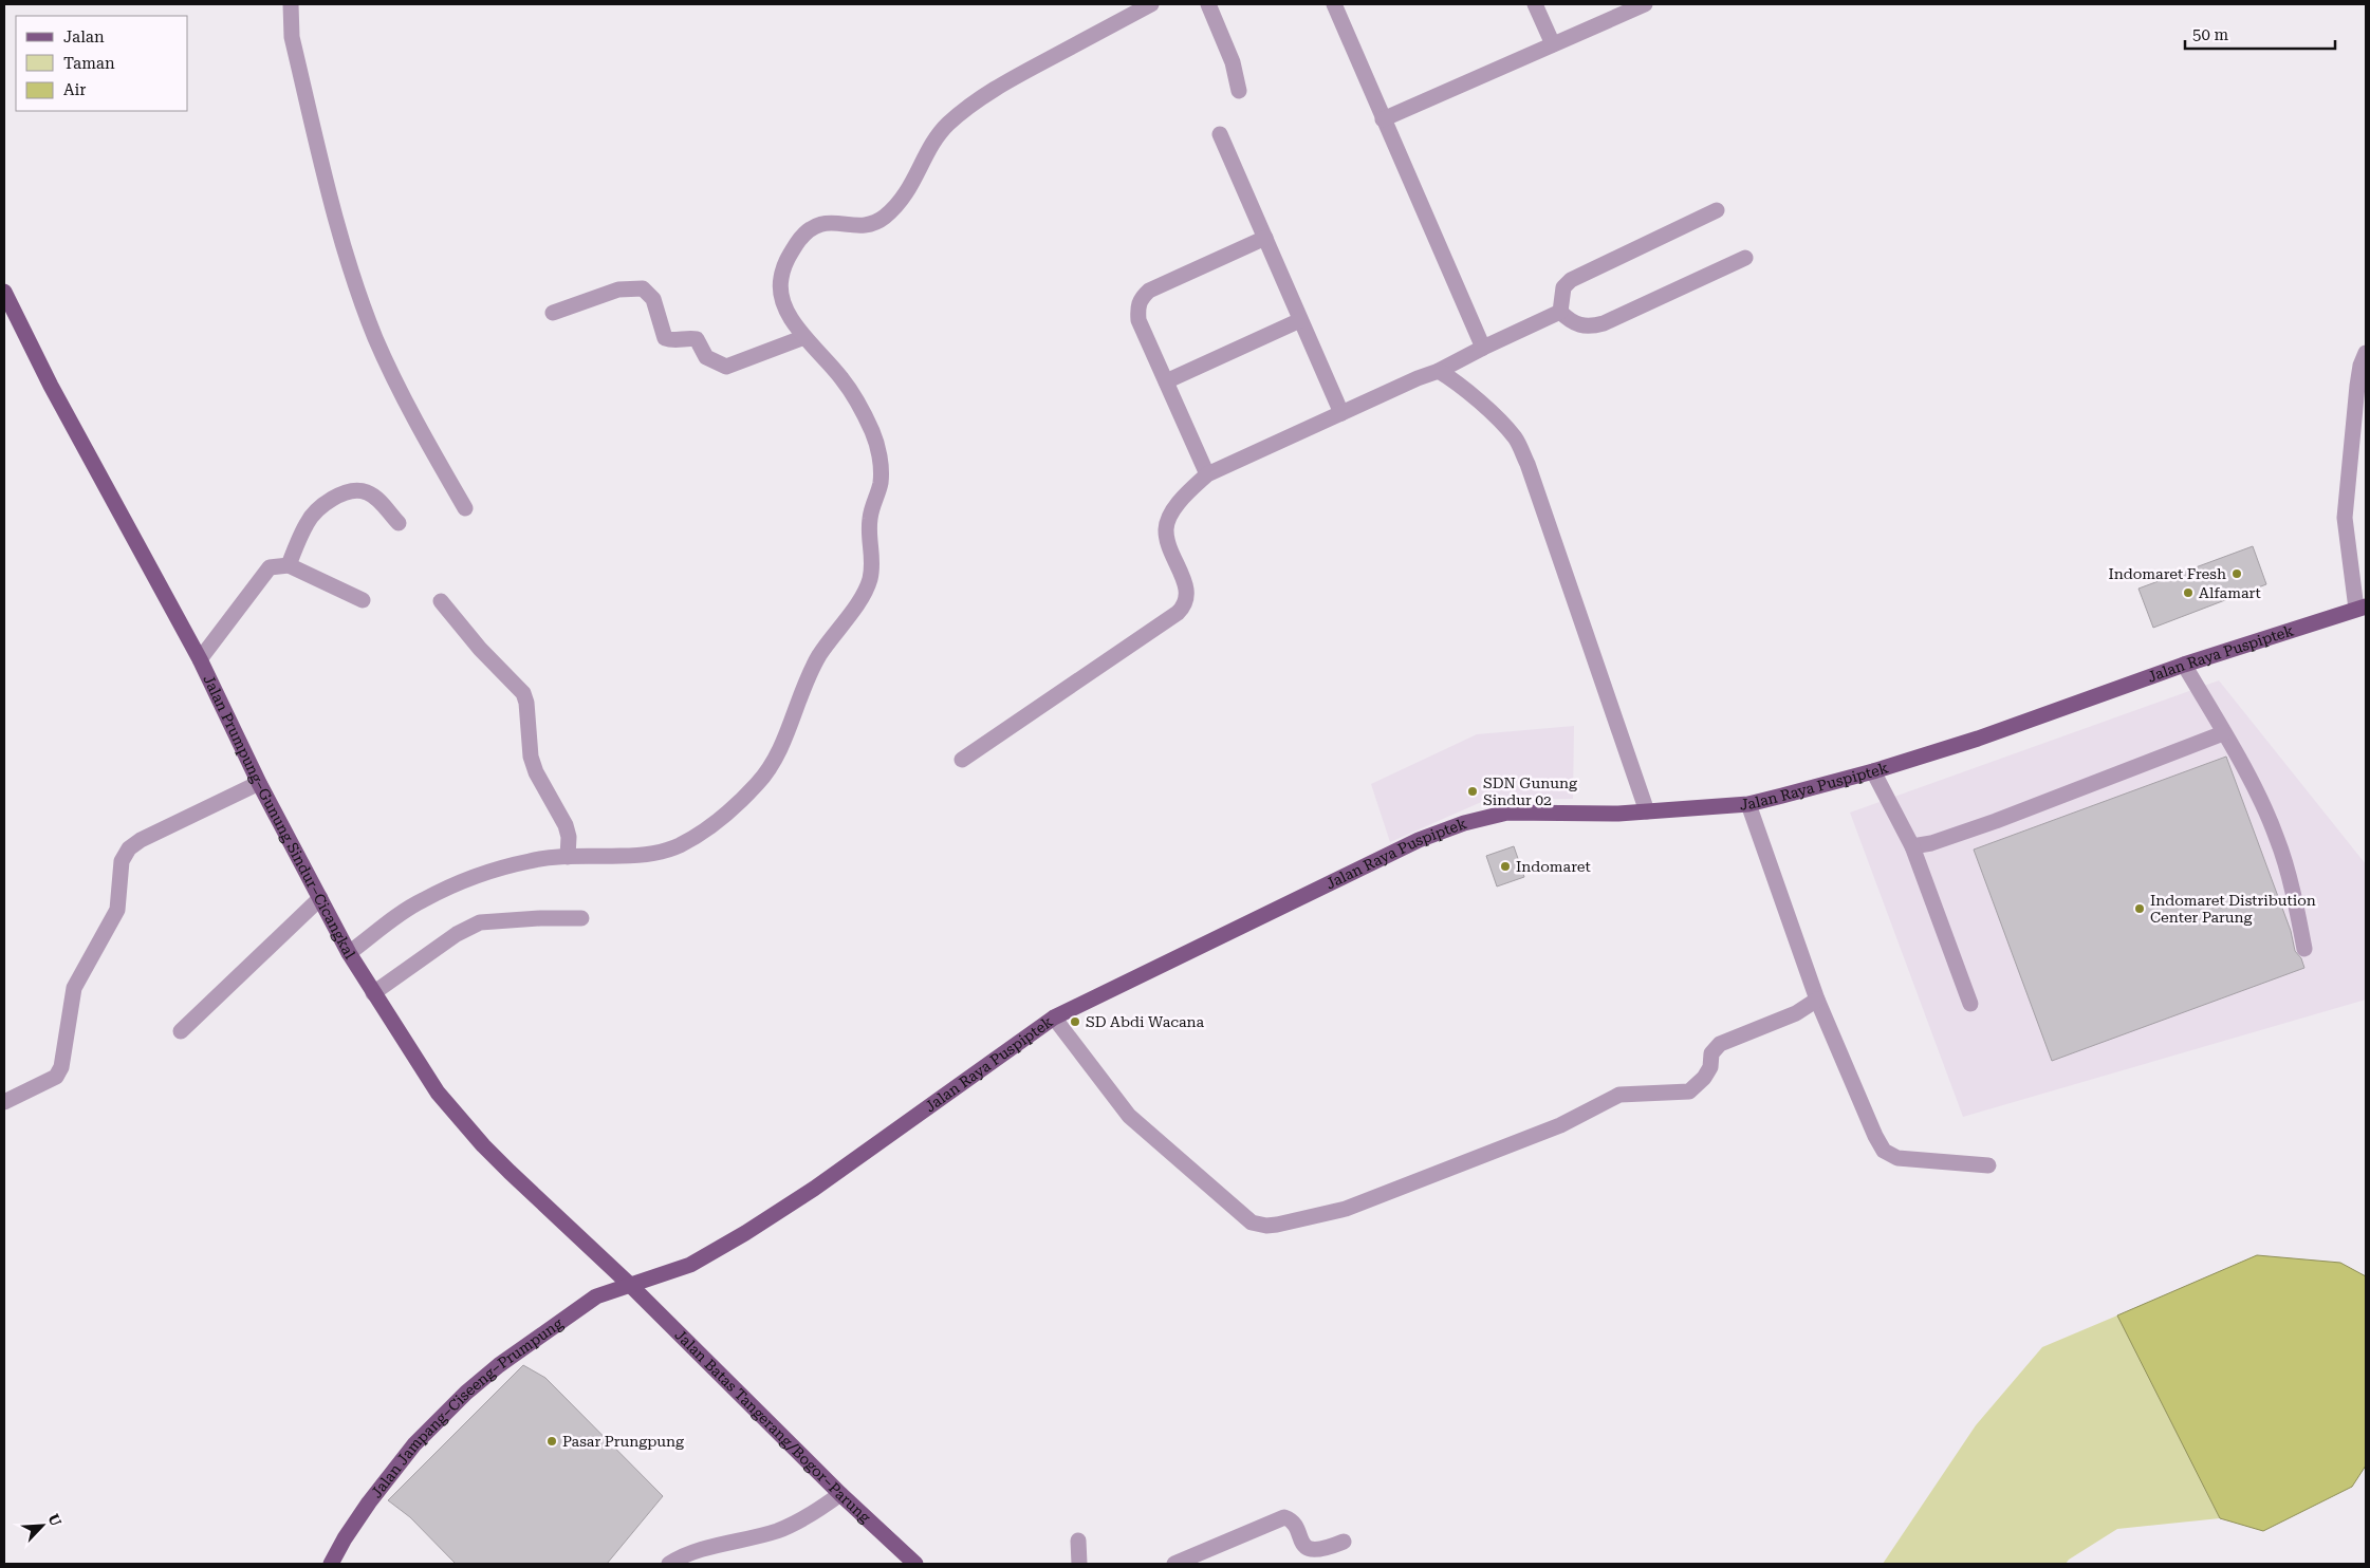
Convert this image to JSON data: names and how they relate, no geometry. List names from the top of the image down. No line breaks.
{"streets":{"main road":["Jalan Raya Puspiptek","Jalan Prumpung–Gunung Sindur–Cicangkal","Jalan Jampang–Ciseeng–Prumpung","Jalan Batas Tangerang/Bogor–Parung"]},"crossings":[["Jalan Raya Puspiptek","Jalan Prumpung–Gunung Sindur–Cicangkal"],["Jalan Raya Puspiptek","Jalan Jampang–Ciseeng–Prumpung"],["Jalan Raya Puspiptek","Jalan Batas Tangerang/Bogor–Parung"],["Jalan Prumpung–Gunung Sindur–Cicangkal","Jalan Jampang–Ciseeng–Prumpung"],["Jalan Prumpung–Gunung Sindur–Cicangkal","Jalan Batas Tangerang/Bogor–Parung"],["Jalan Jampang–Ciseeng–Prumpung","Jalan Batas Tangerang/Bogor–Parung"]],"places":["Indomaret Fresh","Alfamart","SDN Gunung Sindur 02","Indomaret","Indomaret Distribution Center Parung","SD Abdi Wacana","Pasar Prungpung"],"legend":["Jalan","Taman","Air"],"scale_bar":"50 m","north":"top right"}
